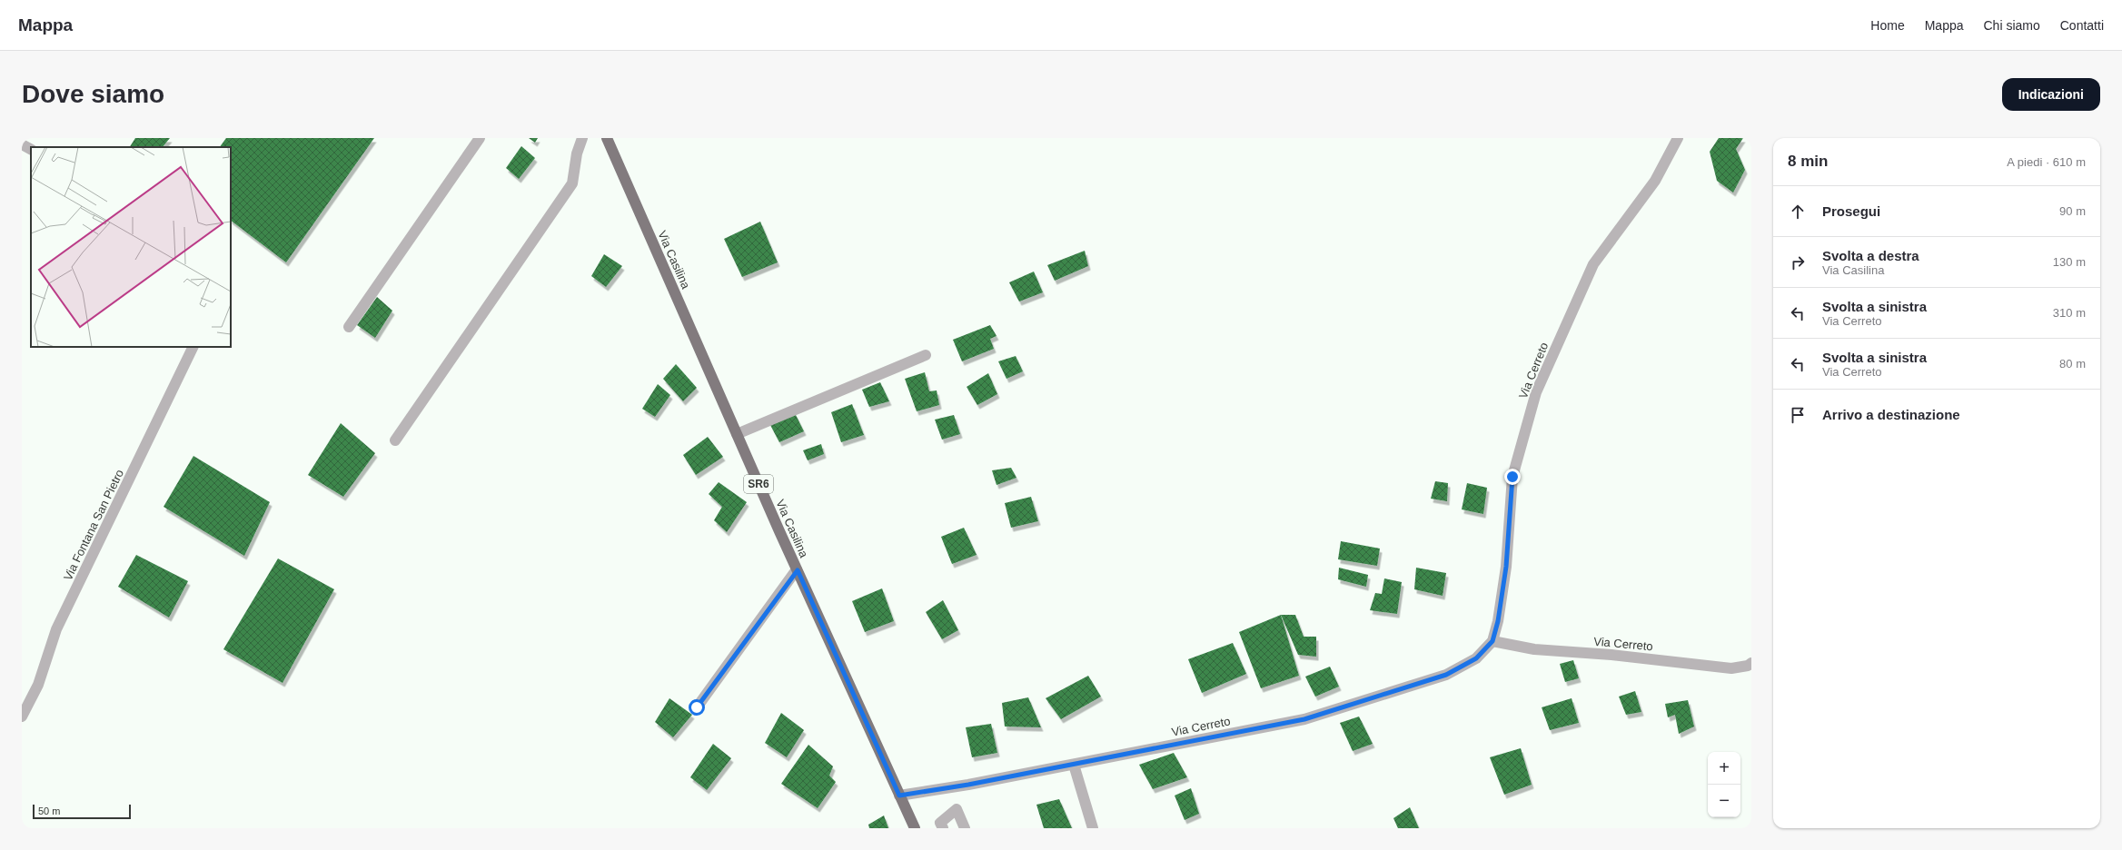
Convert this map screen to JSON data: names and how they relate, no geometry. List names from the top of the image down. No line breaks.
{"streets":{"main road":["Via Casilina","SR6"],"street":["Via Cerreto","Via Fontana San Pietro"]},"crossings":[["Via Casilina","Via Cerreto"]],"scale_bar":"50 m","page":{"header":"Mappa","nav":["Home","Mappa","Chi siamo","Contatti"],"buttons":"Indicazioni","title":"Dove siamo","heading":["8 min","A piedi · 610 m"],"list":[["Prosegui","90 m"],["Svolta a destra","Via Casilina","130 m"],["Svolta a sinistra","Via Cerreto","310 m"],["Svolta a sinistra","Via Cerreto","80 m"],"Arrivo a destinazione"],"map_buttons":["+","−"],"scale":"50 m"}}
